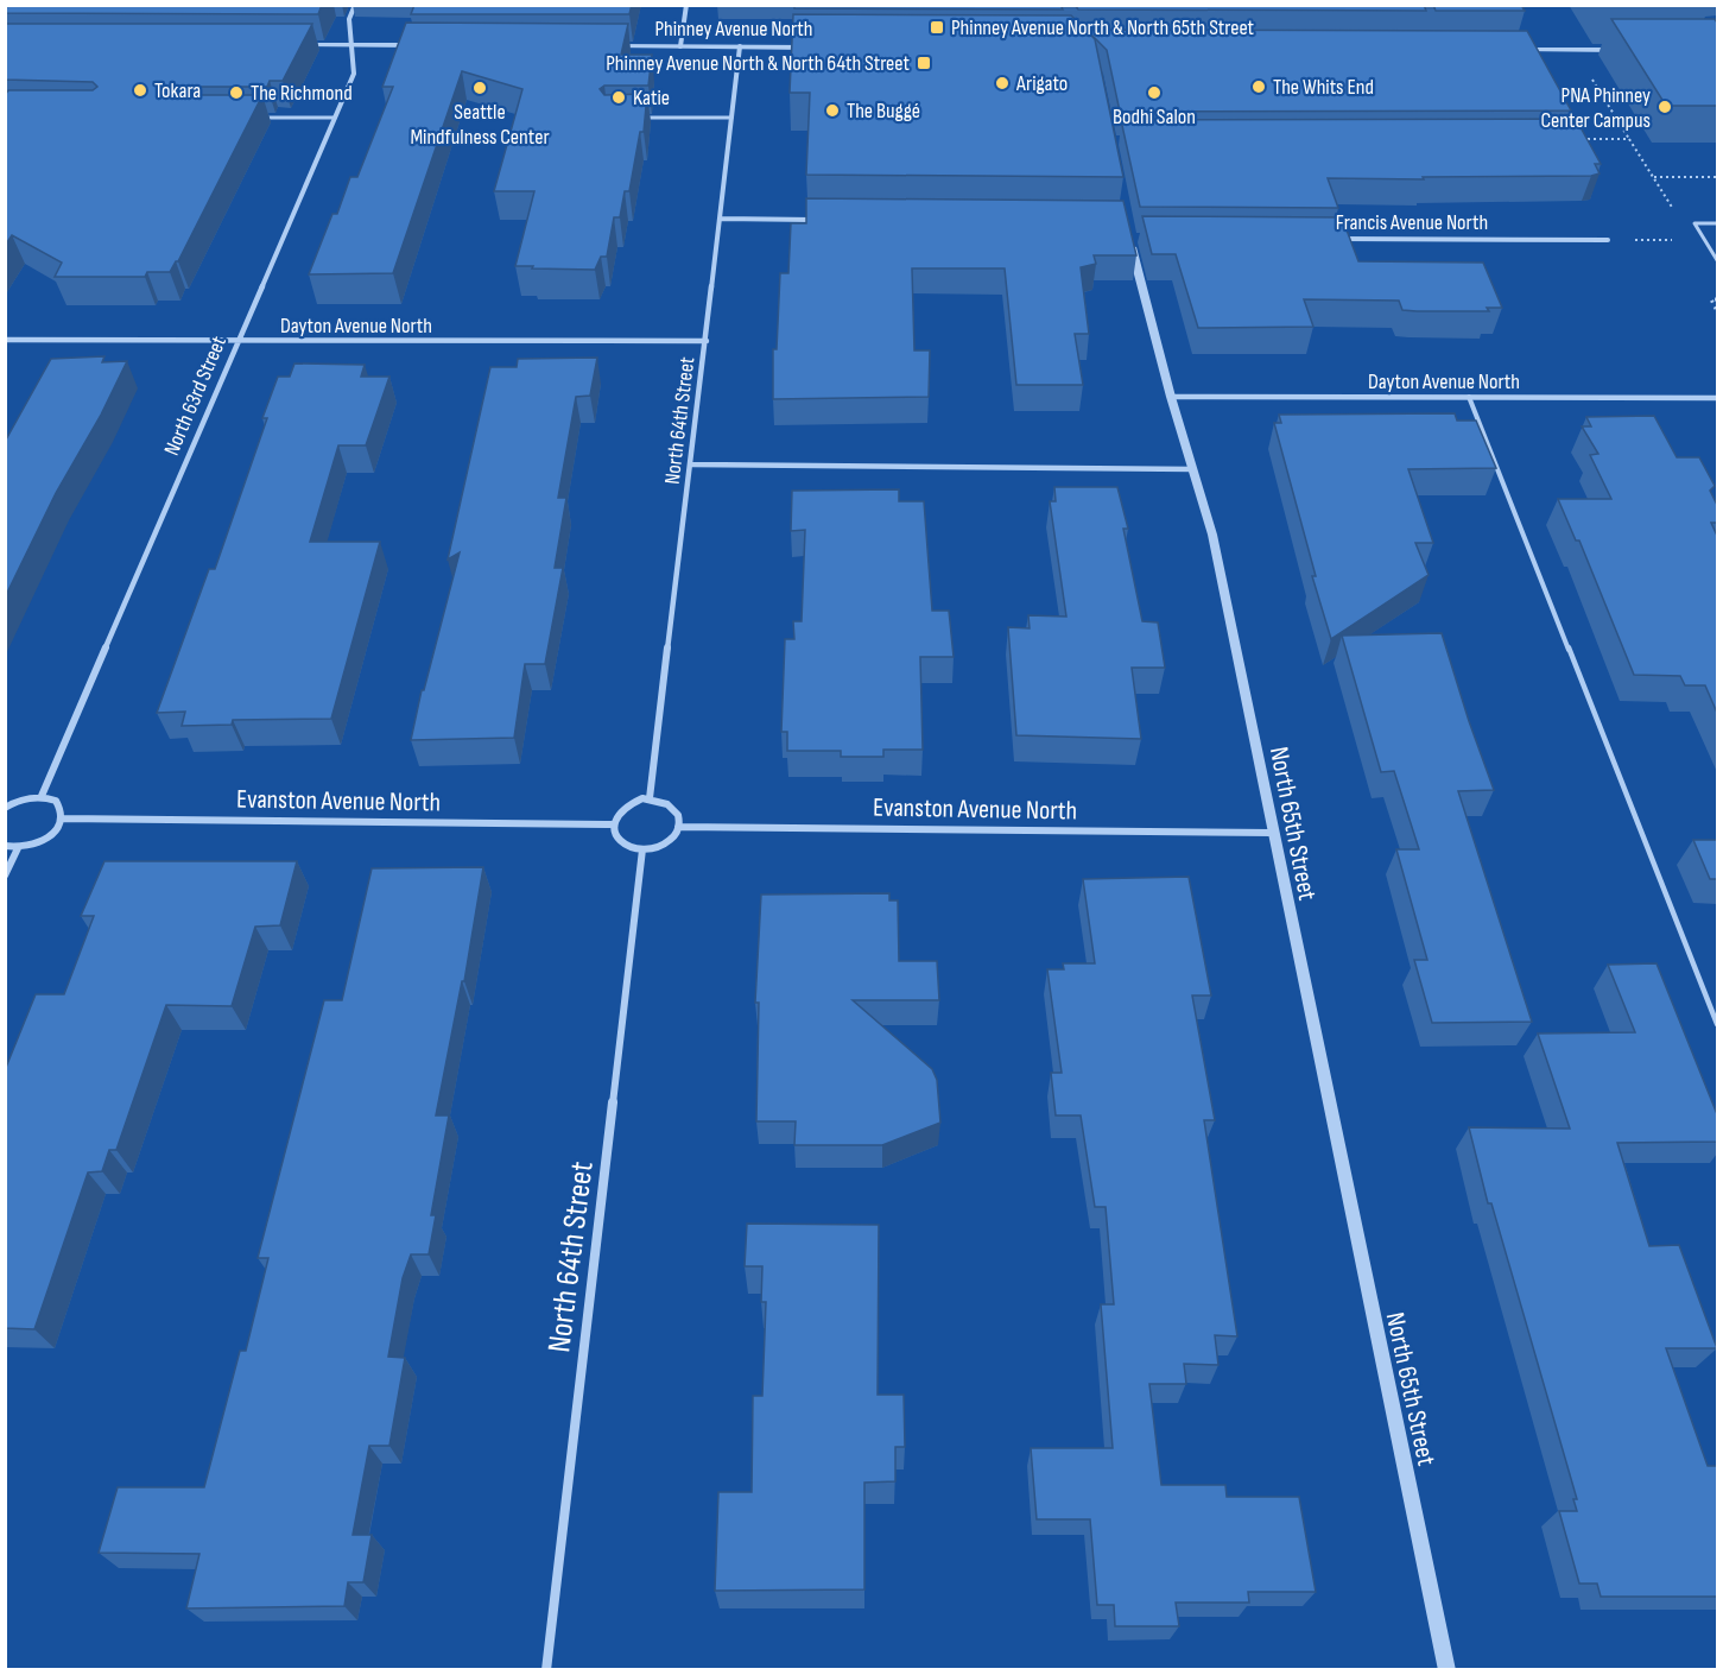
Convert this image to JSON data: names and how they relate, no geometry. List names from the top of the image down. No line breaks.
{"streets":{"street":["Phinney Avenue North","Francis Avenue North","Dayton Avenue North","North 63rd Street","North 64th Street","Evanston Avenue North","North 65th Street"]},"crossings":[["Phinney Avenue North","North 64th Street"],["Dayton Avenue North","North 63rd Street"],["Dayton Avenue North","North 64th Street"],["Dayton Avenue North","North 65th Street"],["North 64th Street","Evanston Avenue North"],["Evanston Avenue North","North 65th Street"]],"places":{"transit":["Phinney Avenue North & North 65th Street","Phinney Avenue North & North 64th Street"],"other":["Arigato","The Whits End","Seattle Mindfulness Center","Tokara","The Richmond","Bodhi Salon","Katie","PNA Phinney Center Campus","The Buggé"]}}
